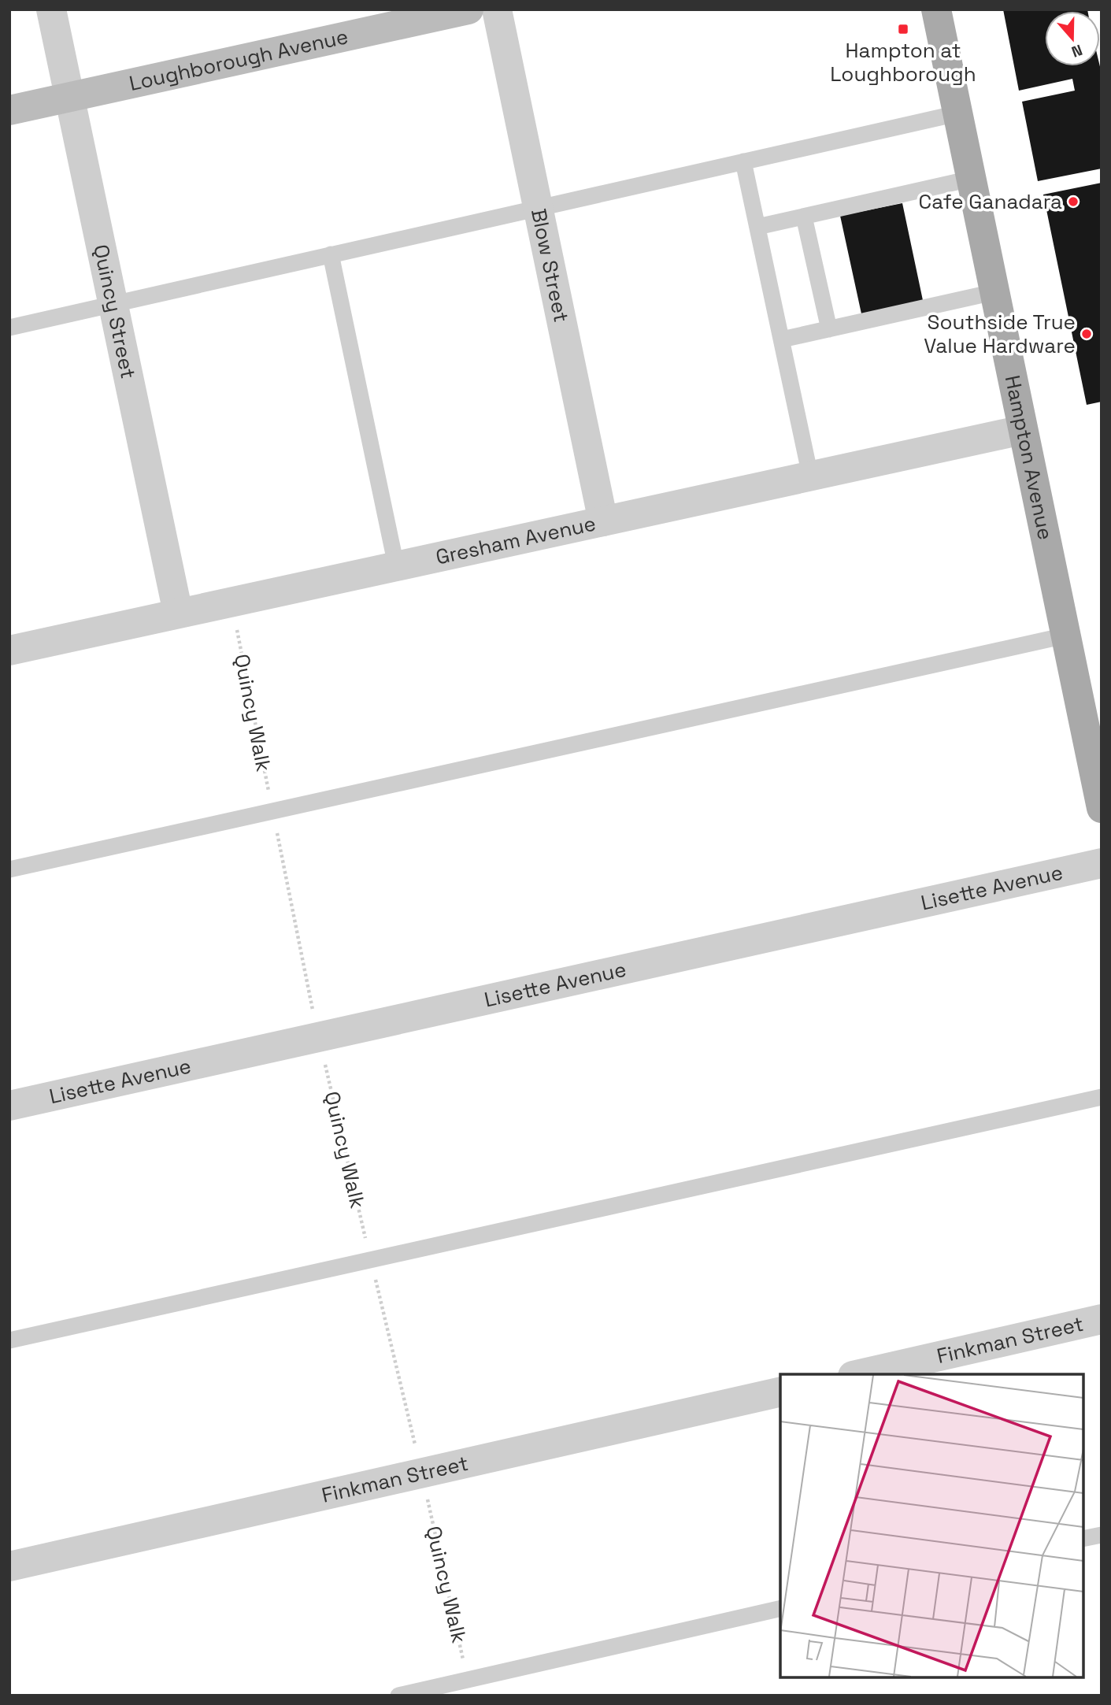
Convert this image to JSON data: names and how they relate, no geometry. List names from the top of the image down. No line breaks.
{"streets":{"main road":["Loughborough Avenue","Hampton Avenue"],"street":["Blow Street","Quincy Street","Gresham Avenue","Lisette Avenue","Finkman Street"],"path":["Quincy Walk"]},"crossings":[["Loughborough Avenue","Quincy Street"],["Blow Street","Gresham Avenue"],["Quincy Street","Gresham Avenue"],["Hampton Avenue","Gresham Avenue"],["Gresham Avenue","Quincy Walk"],["Quincy Walk","Lisette Avenue"],["Quincy Walk","Finkman Street"]],"places":{"transit":["Hampton at Loughborough"],"other":["Cafe Ganadara","Southside True Value Hardware"]},"north":"bottom"}
